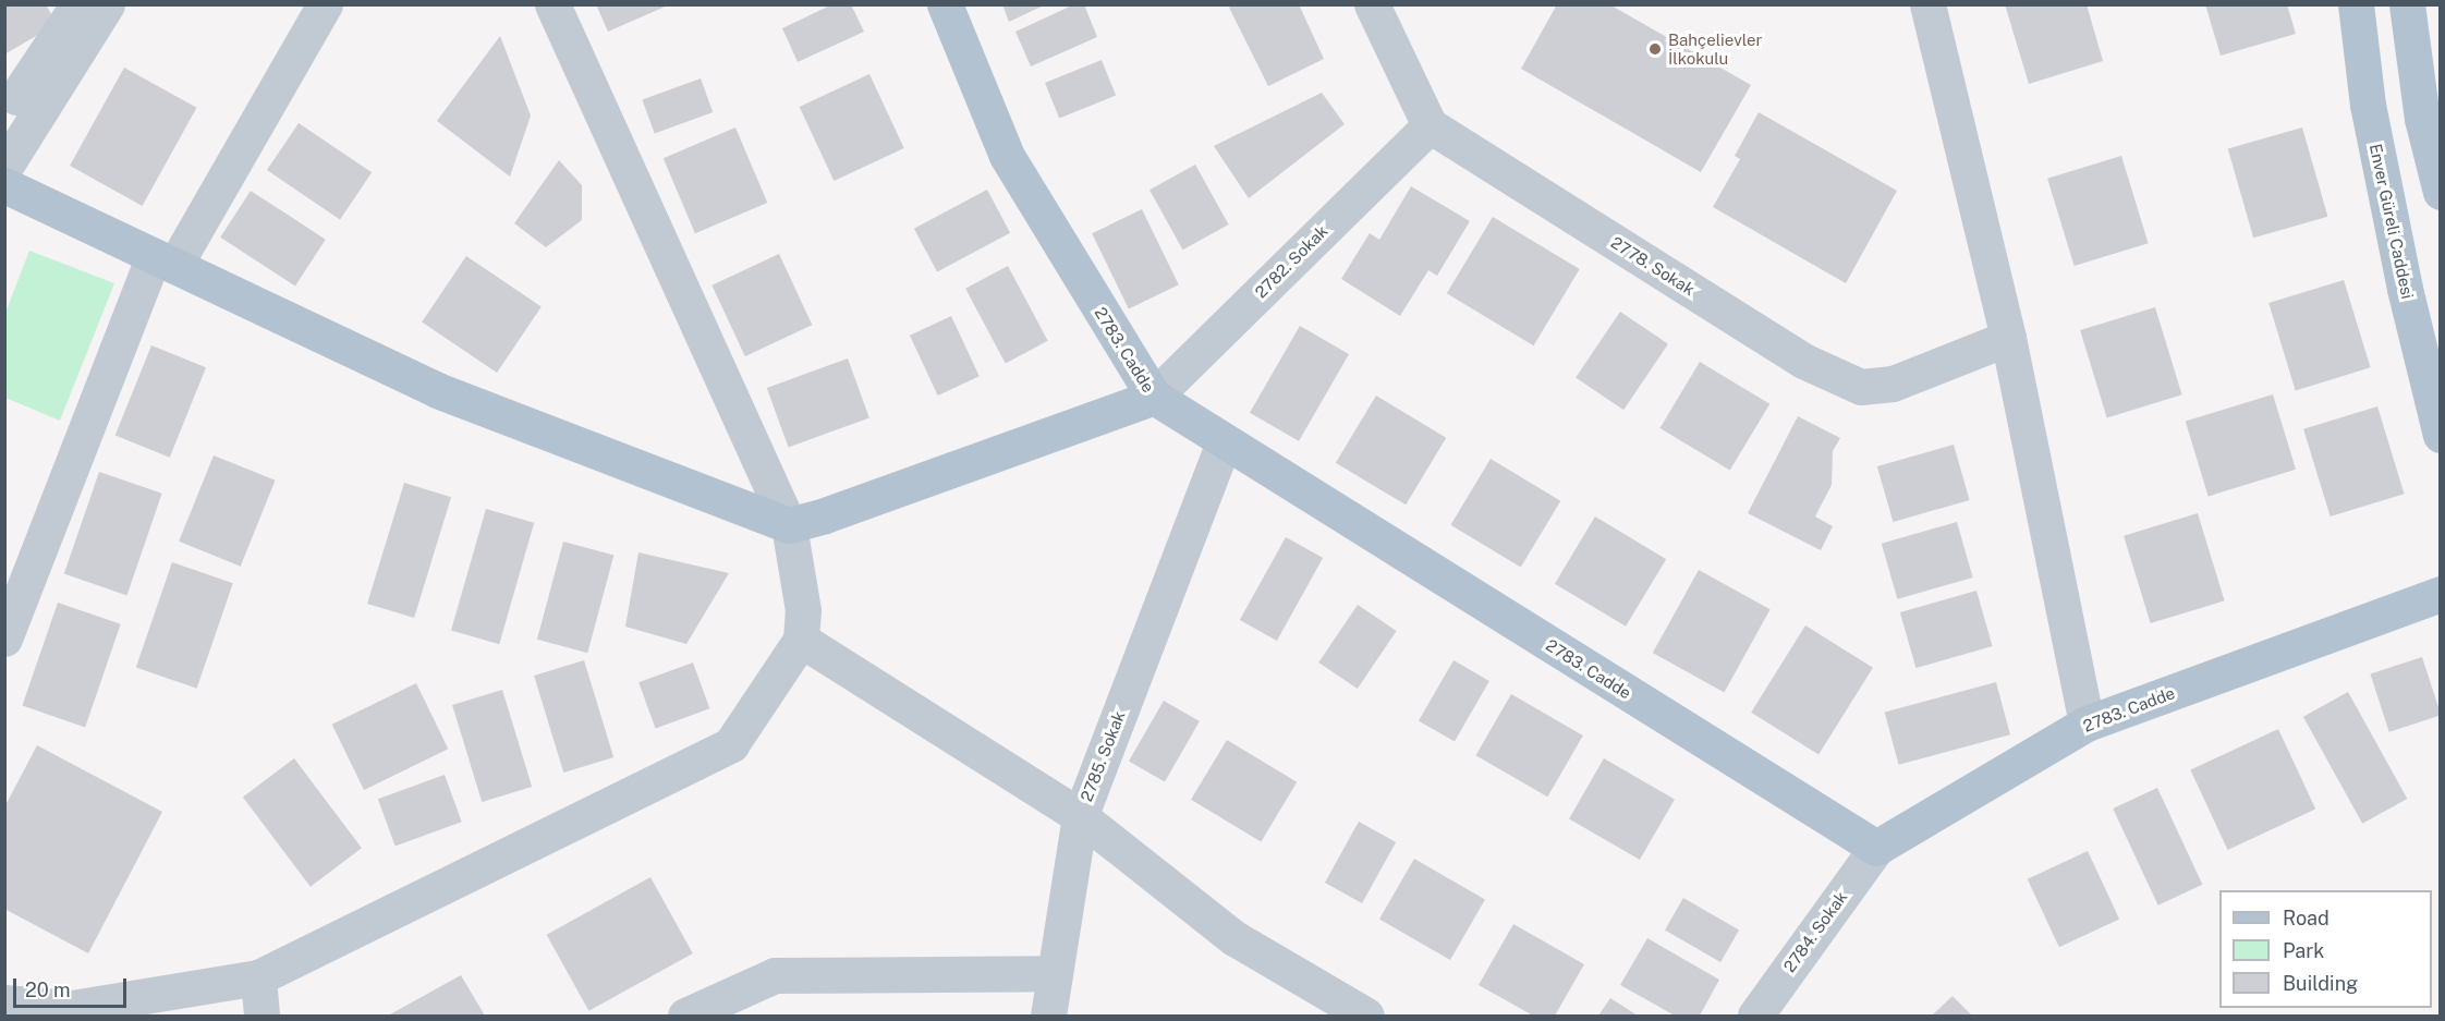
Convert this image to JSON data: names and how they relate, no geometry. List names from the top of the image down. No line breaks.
{"streets":{"main road":["Enver Güreli Caddesi","2783. Cadde"],"street":["2782. Sokak","2778. Sokak","2785. Sokak","2784. Sokak"]},"crossings":[["2782. Sokak","2778. Sokak"],["2782. Sokak","2783. Cadde"],["2783. Cadde","2785. Sokak"],["2783. Cadde","2784. Sokak"]],"places":["Bahçelievler İlkokulu"],"legend":["Road","Park","Building"],"scale_bar":"20 m"}
